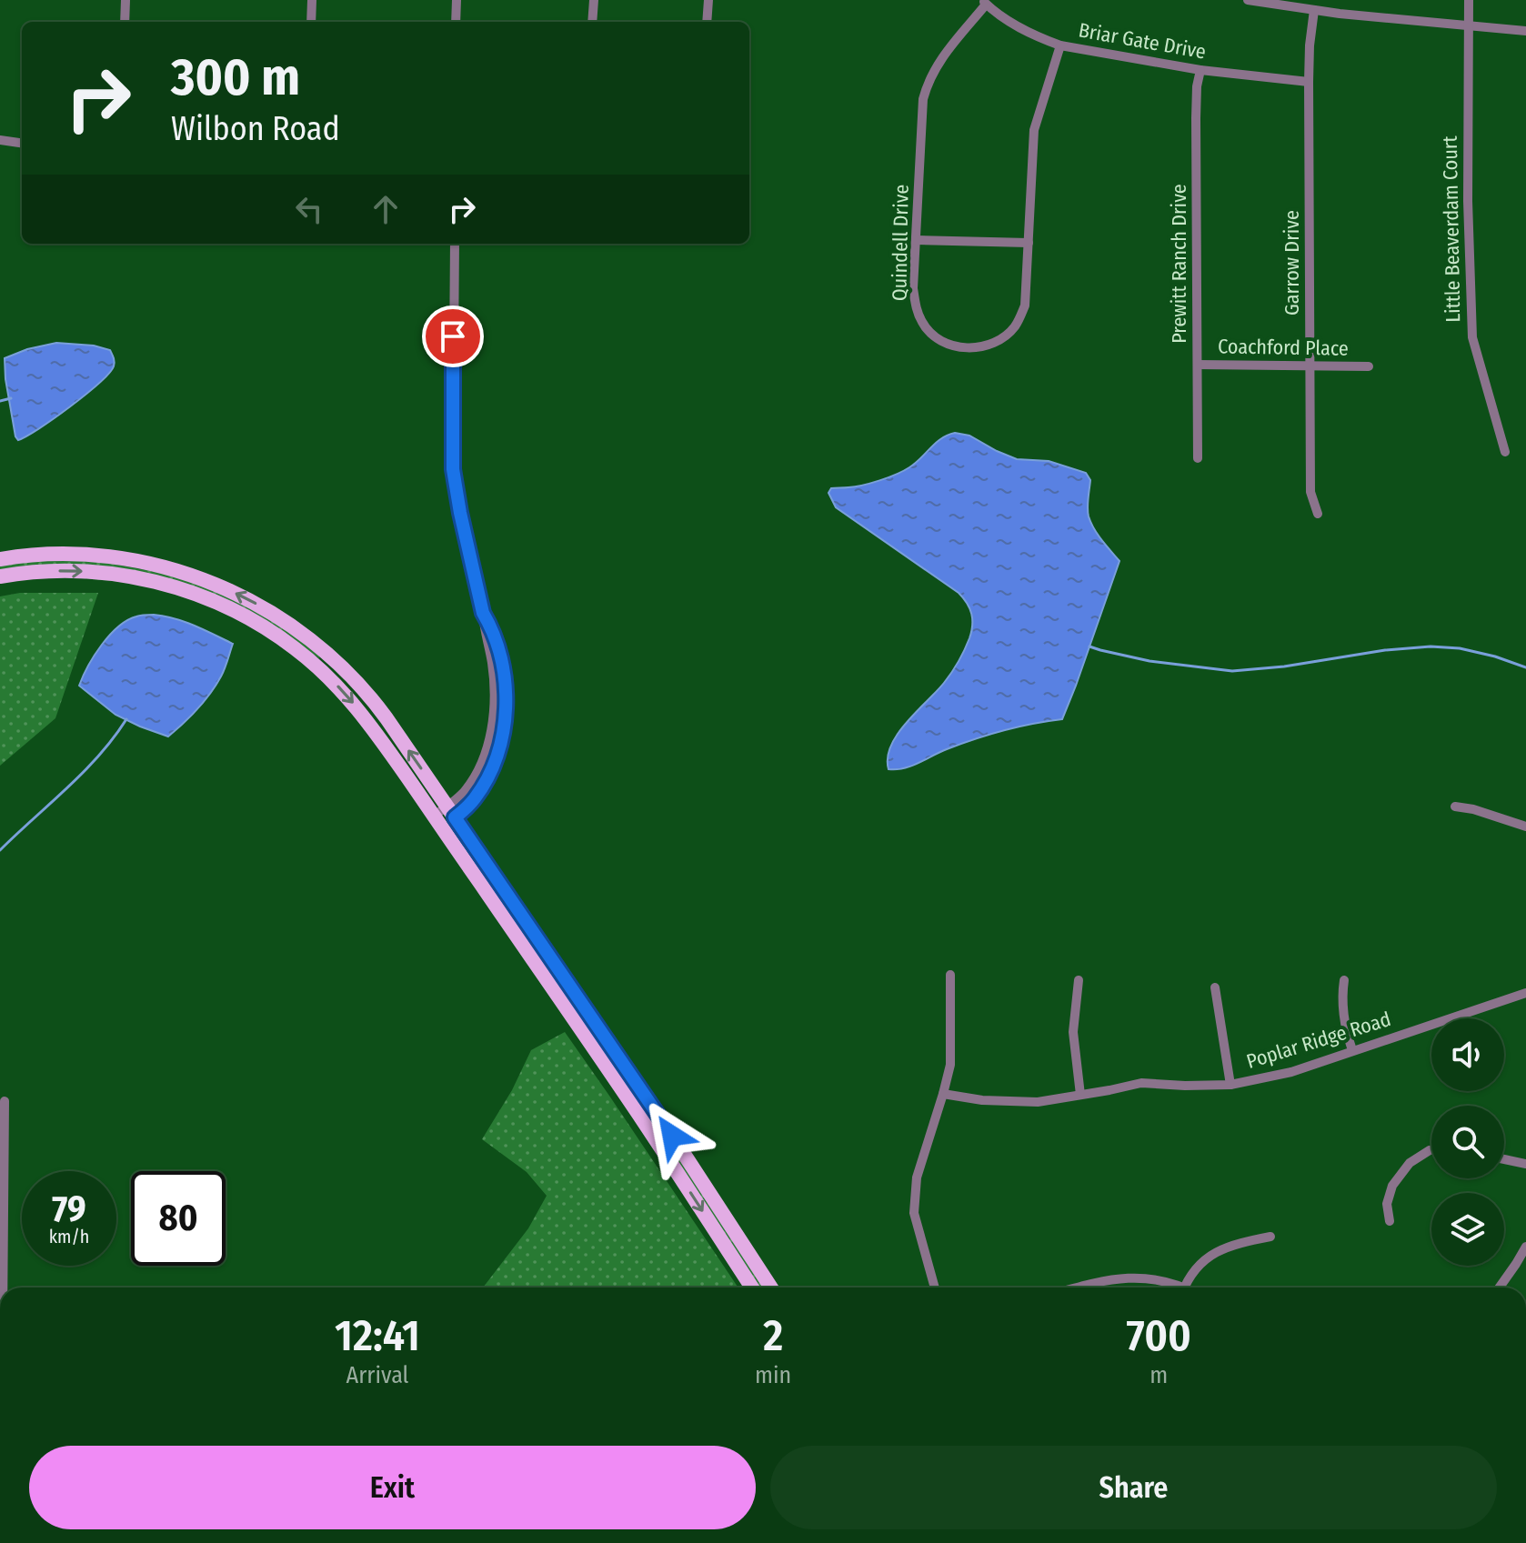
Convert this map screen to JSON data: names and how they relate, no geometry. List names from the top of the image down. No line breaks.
{"streets":{"street":["Briar Gate Drive","Little Beaverdam Court","Quindell Drive","Garrow Drive","Prewitt Ranch Drive","Coachford Place","Poplar Ridge Road"]},"crossings":[["Briar Gate Drive","Quindell Drive"],["Briar Gate Drive","Garrow Drive"],["Briar Gate Drive","Prewitt Ranch Drive"],["Garrow Drive","Coachford Place"],["Prewitt Ranch Drive","Coachford Place"]],"page":{"turn":["300 m","Wilbon Road"],"speed":"79 km/h","limit":"80","eta":["12:41","Arrival","2","min","700","m"],"buttons":["Exit","Share"]}}
